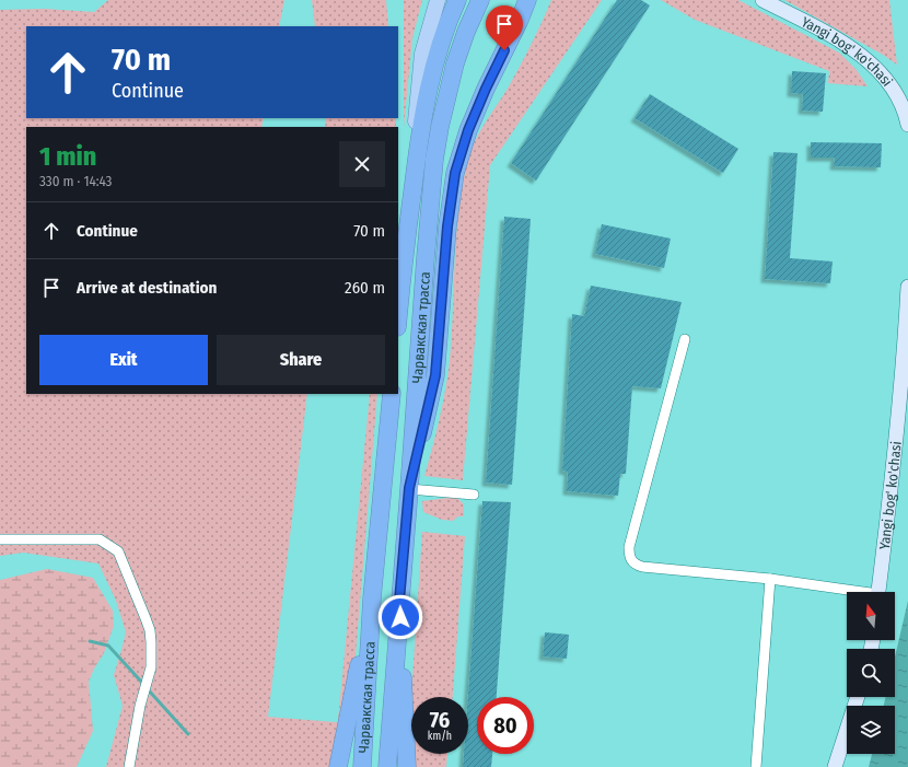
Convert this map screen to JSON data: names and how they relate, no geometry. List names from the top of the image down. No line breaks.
{"streets":{"highway":["Чарвакская трасса"],"main road":["Yangi bog' ko'chasi"]},"north":"top","page":{"turn":["70 m","Continue"],"heading":["1 min","330 m · 14:43"],"list":[{"name":"Continue","value":"70 m"},{"name":"Arrive at destination","value":"260 m"}],"buttons":["Exit","Share"],"speed":"76 km/h","limit":"80"}}
